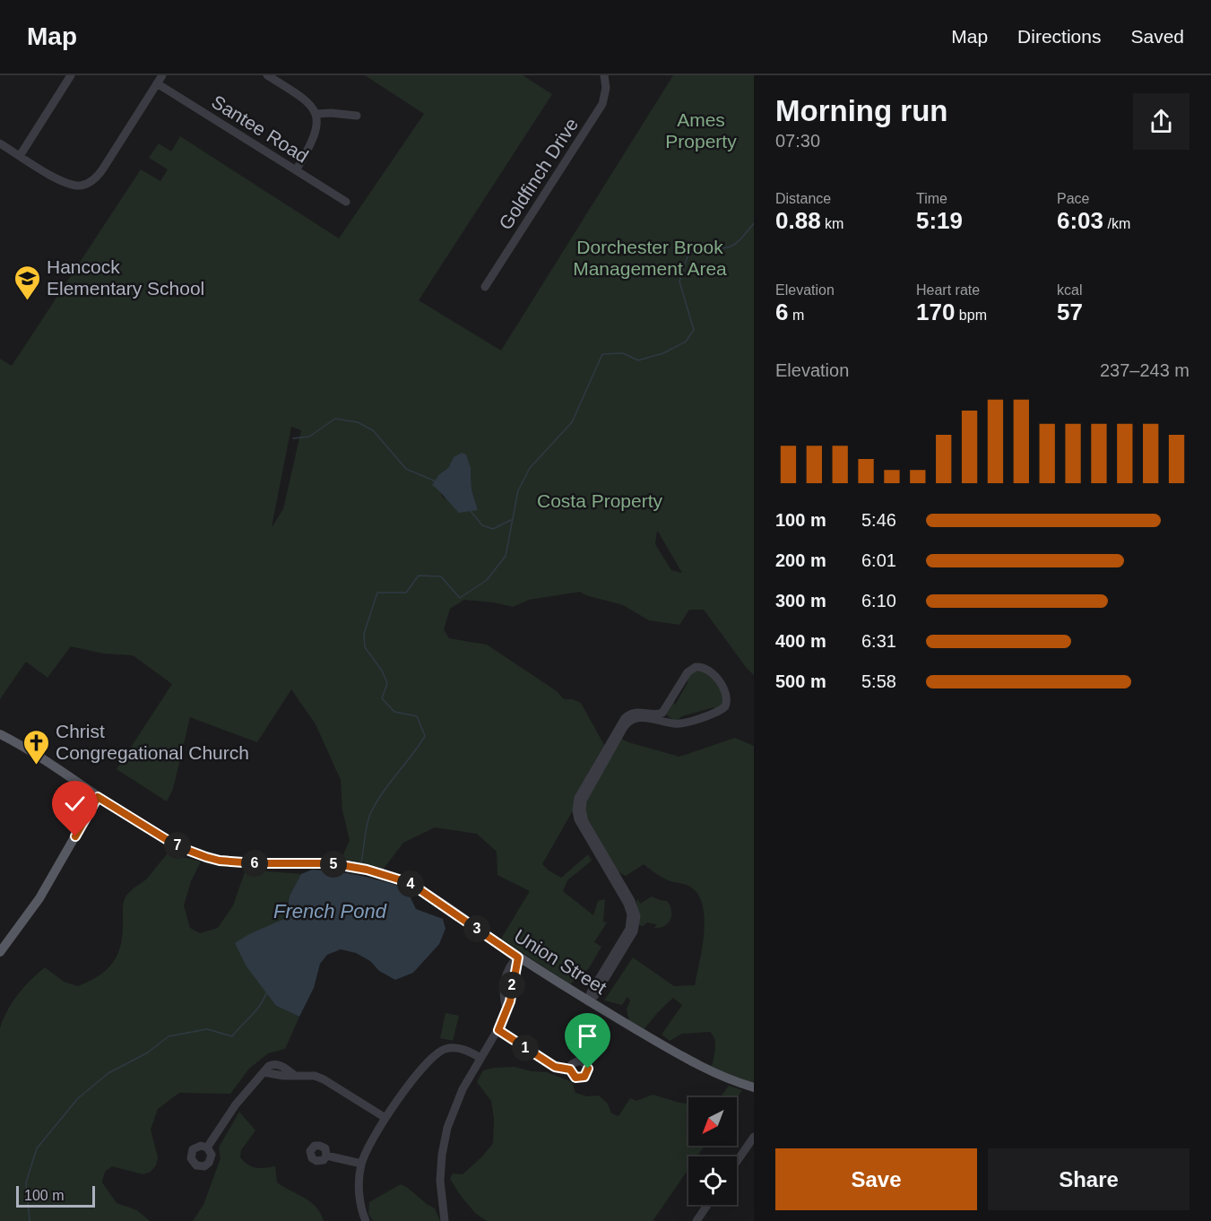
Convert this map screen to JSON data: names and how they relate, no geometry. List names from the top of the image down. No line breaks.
{"streets":{"main road":["Union Street"],"street":["Santee Road","Goldfinch Drive"]},"water":["French Pond"],"parks":["Ames Property","Dorchester Brook Management Area","Costa Property"],"places":{"school or university":["Hancock Elementary School"],"church":["Christ Congregational Church"]},"scale_bar":"100 m","north":"bottom left","page":{"header":"Map","nav":["Map","Directions","Saved"],"heading":["Morning run","07:30"],"stats":[["Distance","0.88 km"],["Time","5:19"],["Pace","6:03 /km"],["Elevation","6 m"],["Heart rate","170 bpm"],["kcal","57"]],"chart":["Elevation","237–243 m"],"list":[{"name":"100 m","note":"5:46"},{"name":"200 m","note":"6:01"},{"name":"300 m","note":"6:10"},{"name":"400 m","note":"6:31"},{"name":"500 m","note":"5:58"}],"pins":["7","6","5","4","3","2","1"],"buttons":["Save","Share"],"scale":"100 m"}}
